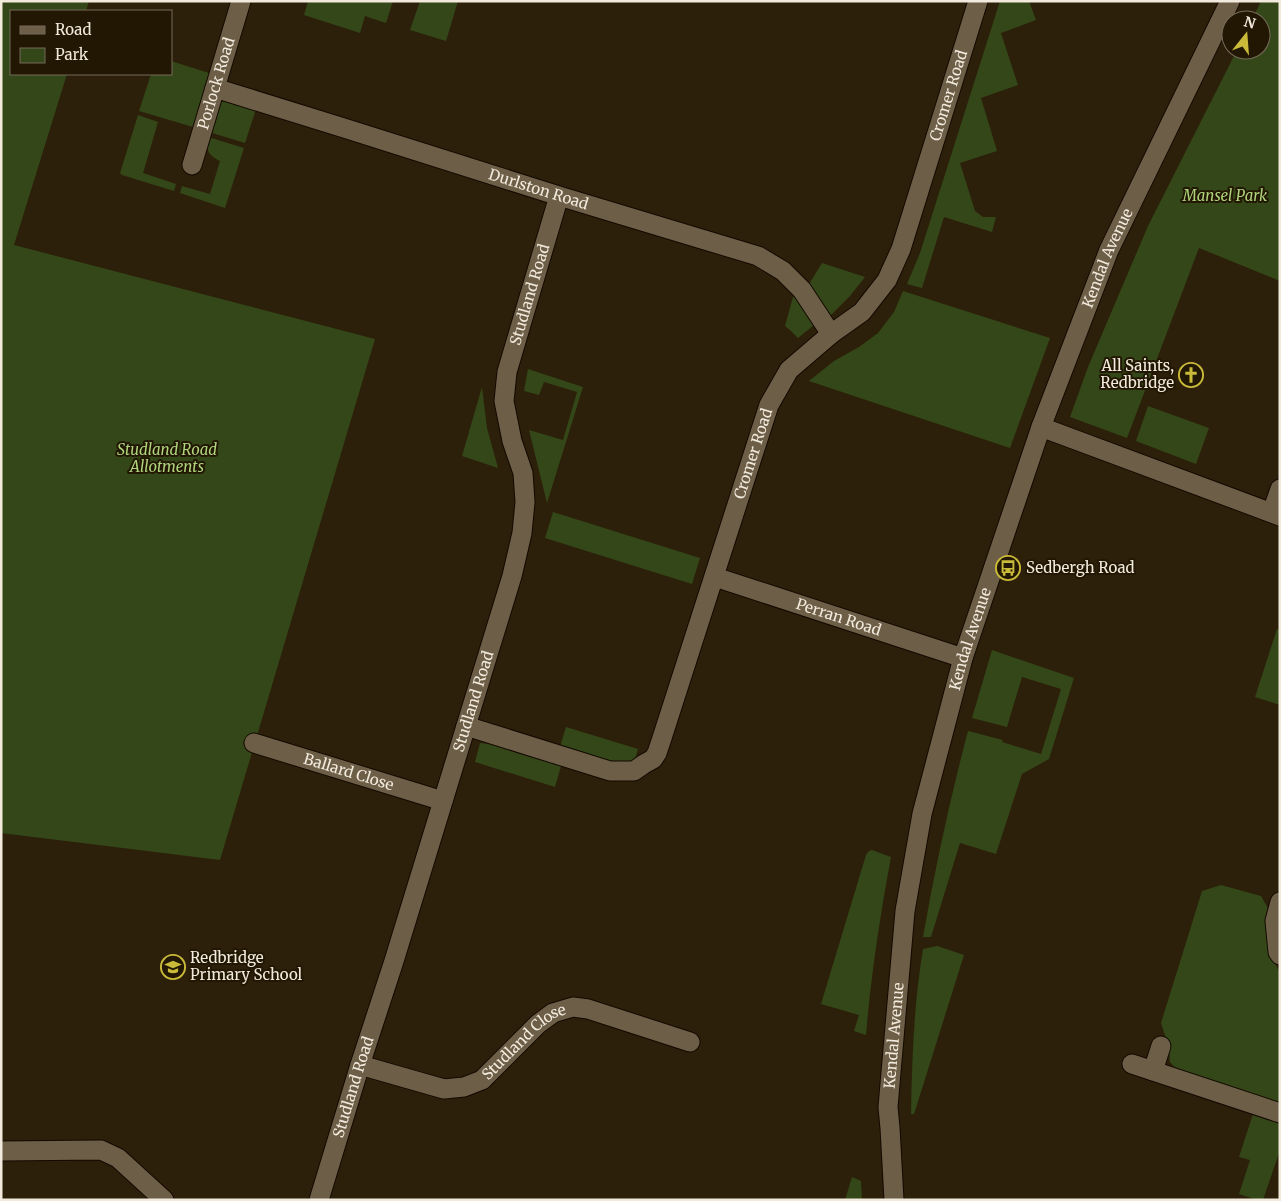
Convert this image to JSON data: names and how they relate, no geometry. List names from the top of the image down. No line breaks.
{"streets":{"street":["Porlock Road","Cromer Road","Durlston Road","Kendal Avenue","Studland Road","Perran Road","Ballard Close","Studland Close"]},"crossings":[["Porlock Road","Durlston Road"],["Cromer Road","Durlston Road"],["Cromer Road","Studland Road"],["Cromer Road","Perran Road"],["Durlston Road","Studland Road"],["Kendal Avenue","Perran Road"],["Studland Road","Ballard Close"],["Studland Road","Studland Close"]],"parks":["Mansel Park","Studland Road Allotments"],"places":{"church":["All Saints, Redbridge"],"bus stop":["Sedbergh Road"],"school or university":["Redbridge Primary School"]},"legend":["Road","Park"],"north":"top"}
